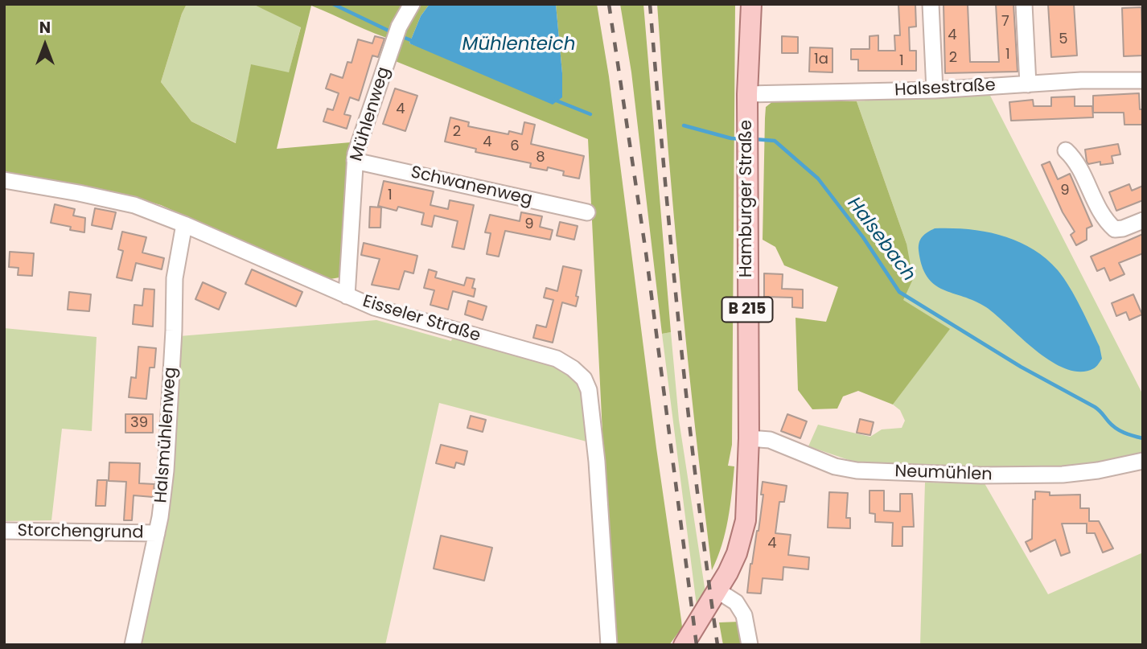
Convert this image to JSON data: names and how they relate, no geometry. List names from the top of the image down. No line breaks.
{"streets":{"main road":["Hamburger Straße","B 215"],"street":["Halsestraße","Mühlenweg","Schwanenweg","Eisseler Straße","Halsmühlenweg","Neumühlen","Storchengrund"]},"crossings":[["Halsestraße","Hamburger Straße"],["Mühlenweg","Schwanenweg"],["Mühlenweg","Eisseler Straße"],["Hamburger Straße","B 215"],["Hamburger Straße","Neumühlen"],["Eisseler Straße","Halsmühlenweg"],["Halsmühlenweg","Storchengrund"]],"water":["Mühlenteich","Halsebach"],"house_numbers":["7","4","5","1","2","1a","1","4","2","4","6","8","9","1","9","39","4"],"north":"top"}
